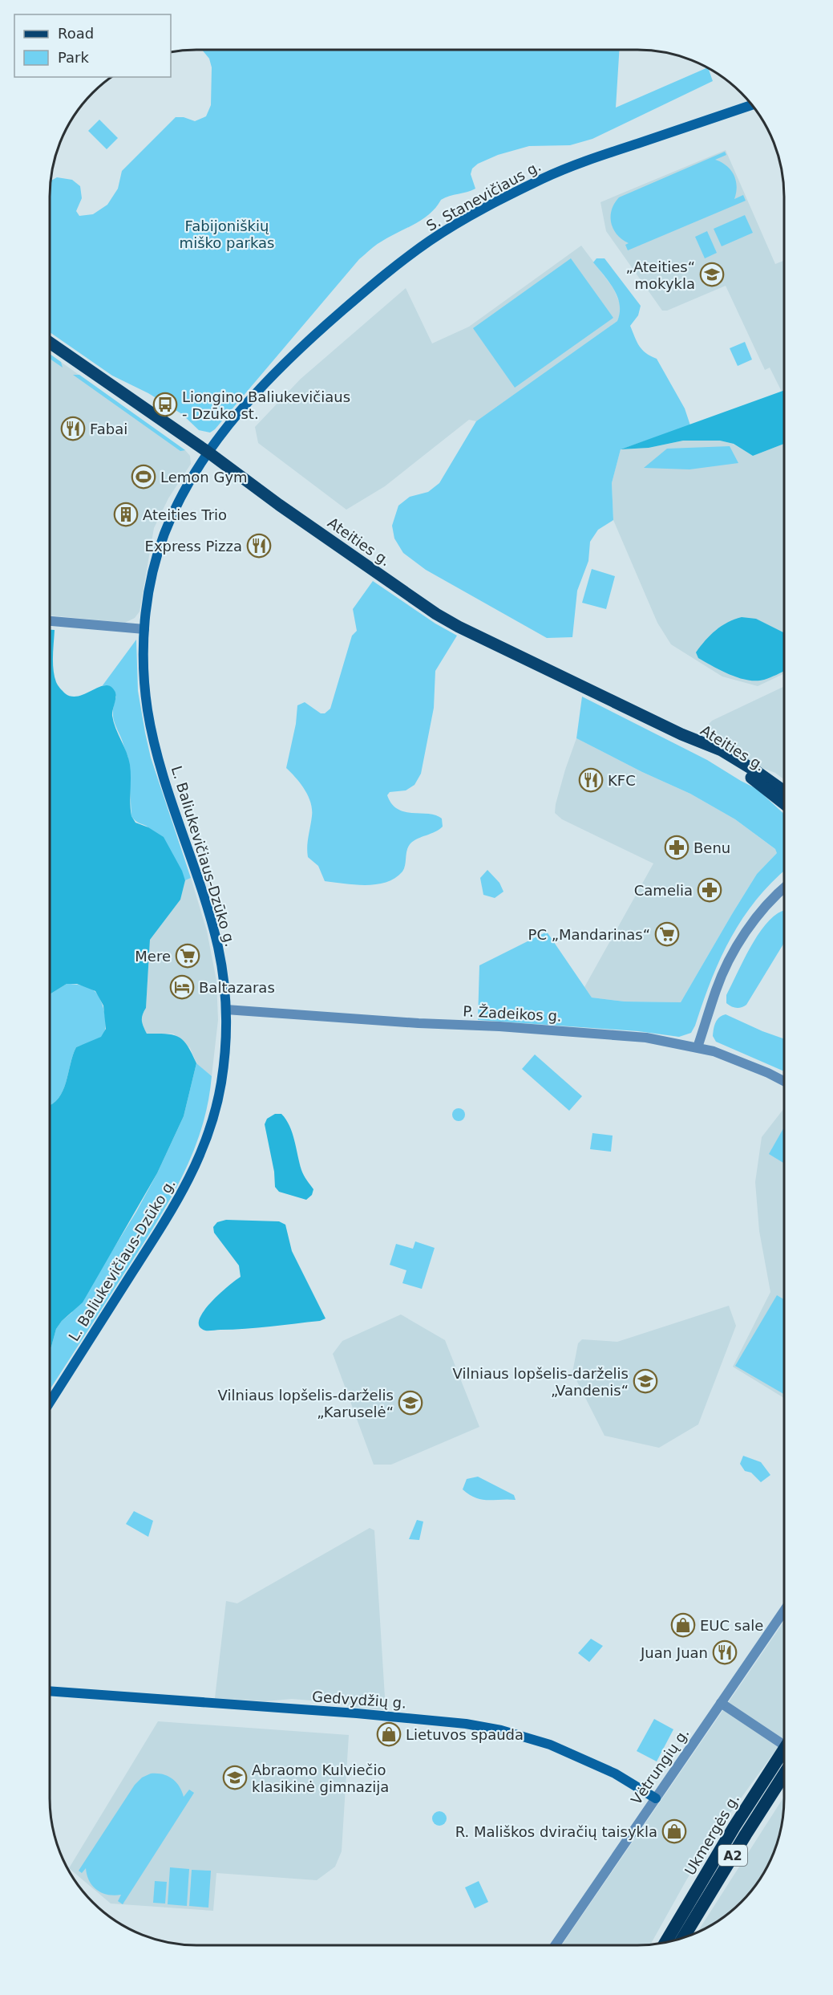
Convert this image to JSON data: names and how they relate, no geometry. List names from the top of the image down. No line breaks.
{"streets":{"highway":["Ukmergės g.","A2"],"main road":["S. Stanevičiaus g.","Ateities g.","L. Baliukevičiaus-Dzūko g.","Gedvydžių g."],"street":["P. Žadeikos g.","Vėtrungių g."]},"crossings":[["S. Stanevičiaus g.","Ateities g."],["S. Stanevičiaus g.","L. Baliukevičiaus-Dzūko g."],["Ateities g.","L. Baliukevičiaus-Dzūko g."],["L. Baliukevičiaus-Dzūko g.","P. Žadeikos g."],["Gedvydžių g.","Vėtrungių g."]],"parks":["Fabijoniškių miško parkas"],"places":{"school or university":["„Ateities“ mokykla","Vilniaus lopšelis-darželis „Vandenis“","Vilniaus lopšelis-darželis „Karuselė“","Abraomo Kulviečio klasikinė gimnazija"],"bus stop":["Liongino Baliukevičiaus - Dzūko st."],"restaurant":["Fabai","Express Pizza","KFC","Juan Juan"],"sports":["Lemon Gym"],"building":["Ateities Trio"],"pharmacy":["Benu","Camelia"],"supermarket":["PC „Mandarinas“","Mere"],"hotel":["Baltazaras"],"shop":["EUC sale","Lietuvos spauda","R. Mališkos dviračių taisykla"]},"legend":["Road","Park"]}
